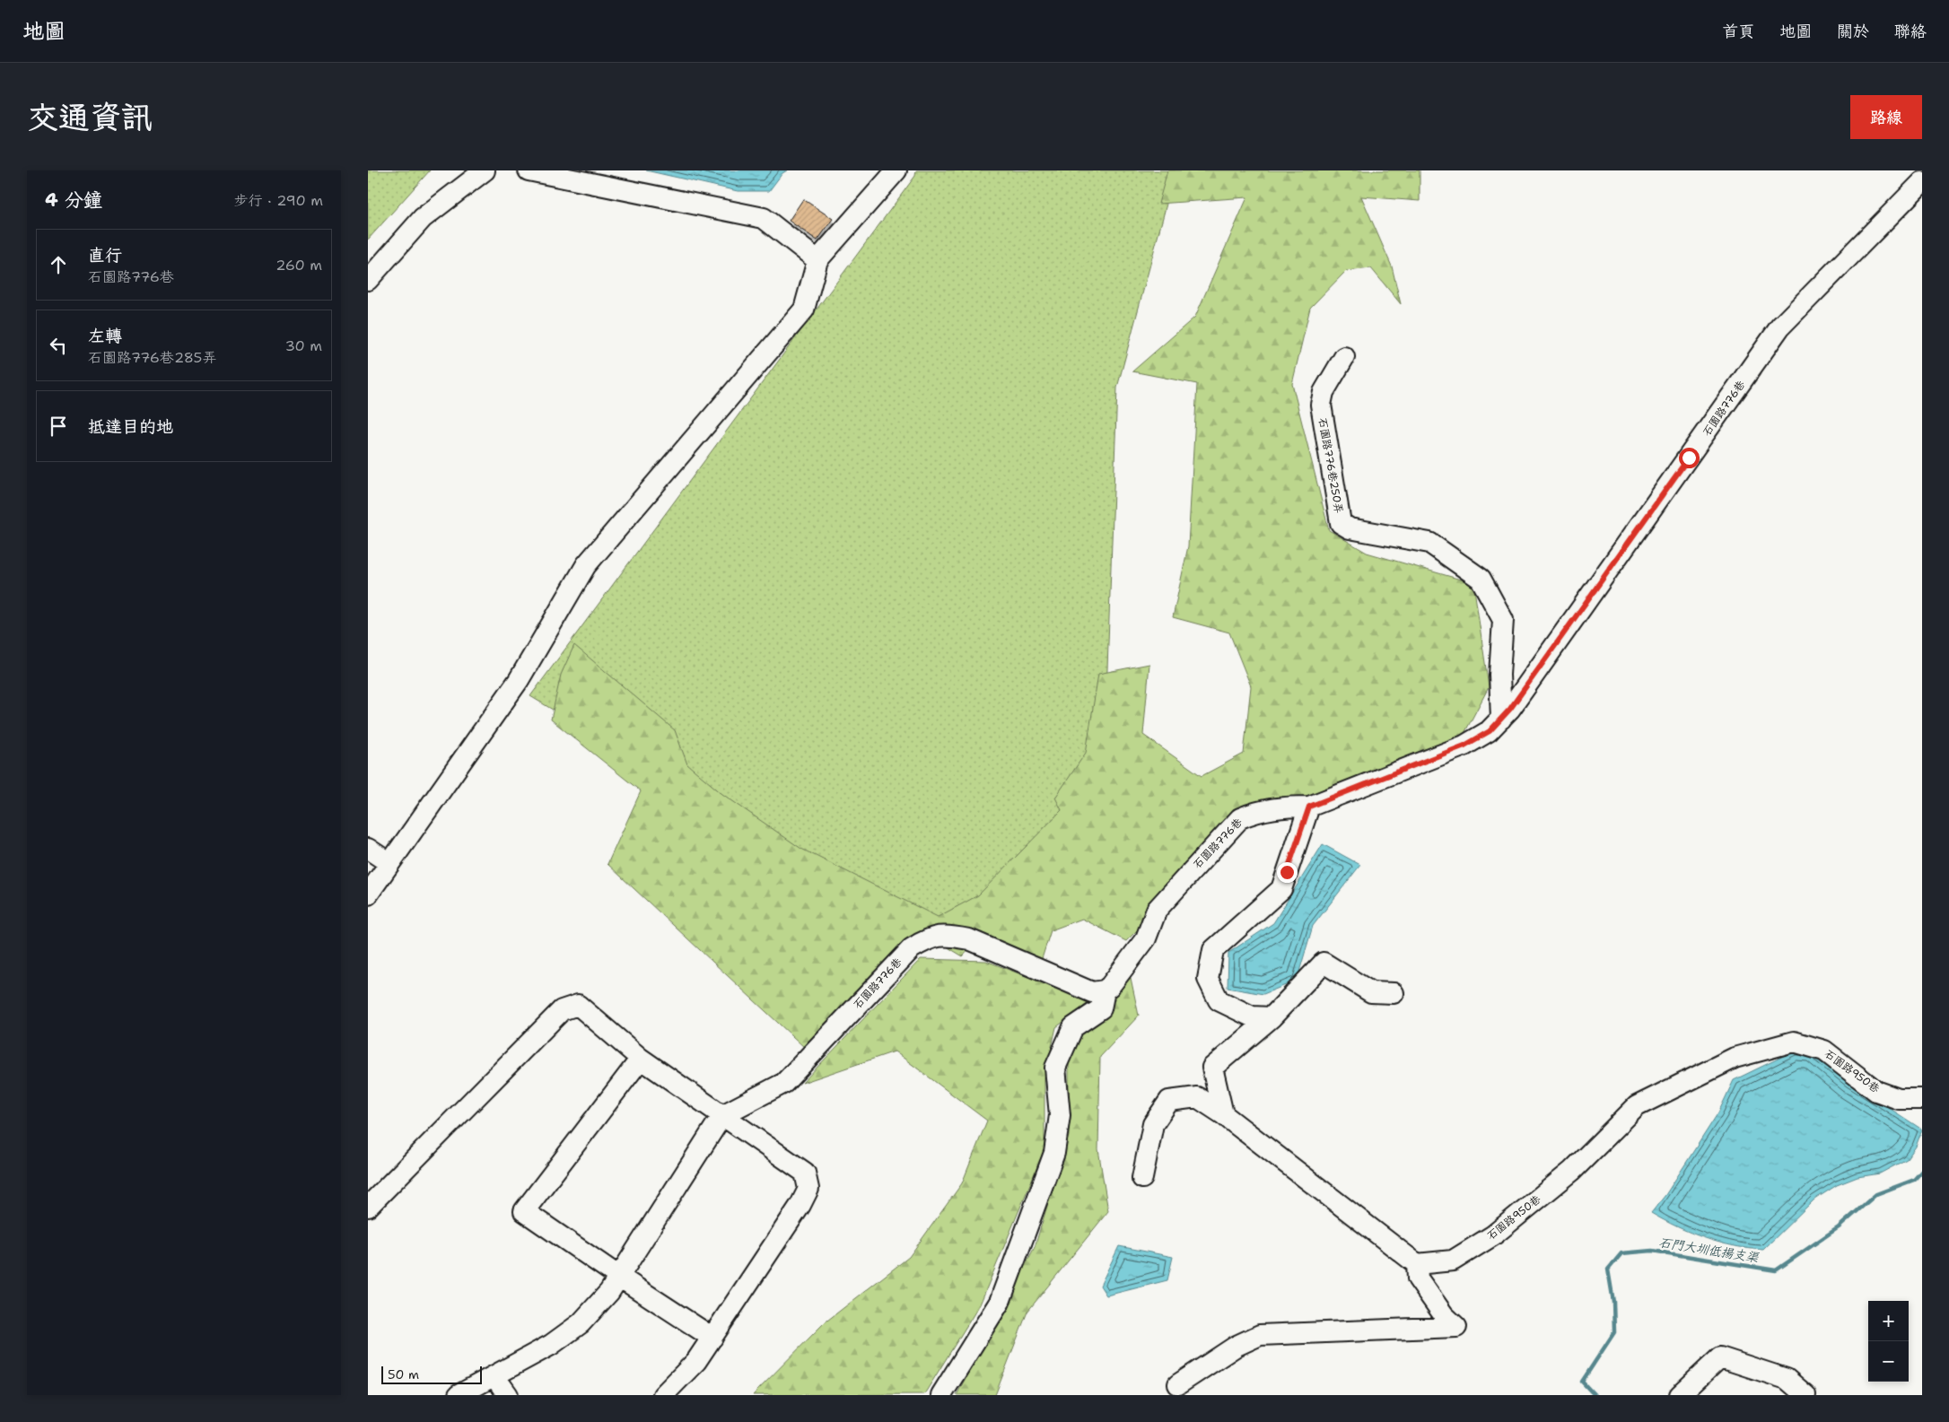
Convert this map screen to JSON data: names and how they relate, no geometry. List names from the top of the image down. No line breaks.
{"streets":{"lane":["石園路776巷","石園路776巷250弄","石園路950巷"]},"crossings":[["石園路776巷","石園路776巷250弄"]],"water":["石門大圳低揚支渠"],"scale_bar":"50 m","page":{"header":"地圖","nav":["首頁","地圖","關於","聯絡"],"buttons":"路線","title":"交通資訊","heading":["4 分鐘","步行 · 290 m"],"list":[["直行","石園路776巷","260 m"],["左轉","石園路776巷285弄","30 m"],"抵達目的地"],"map_buttons":["+","−"],"scale":"50 m"}}
